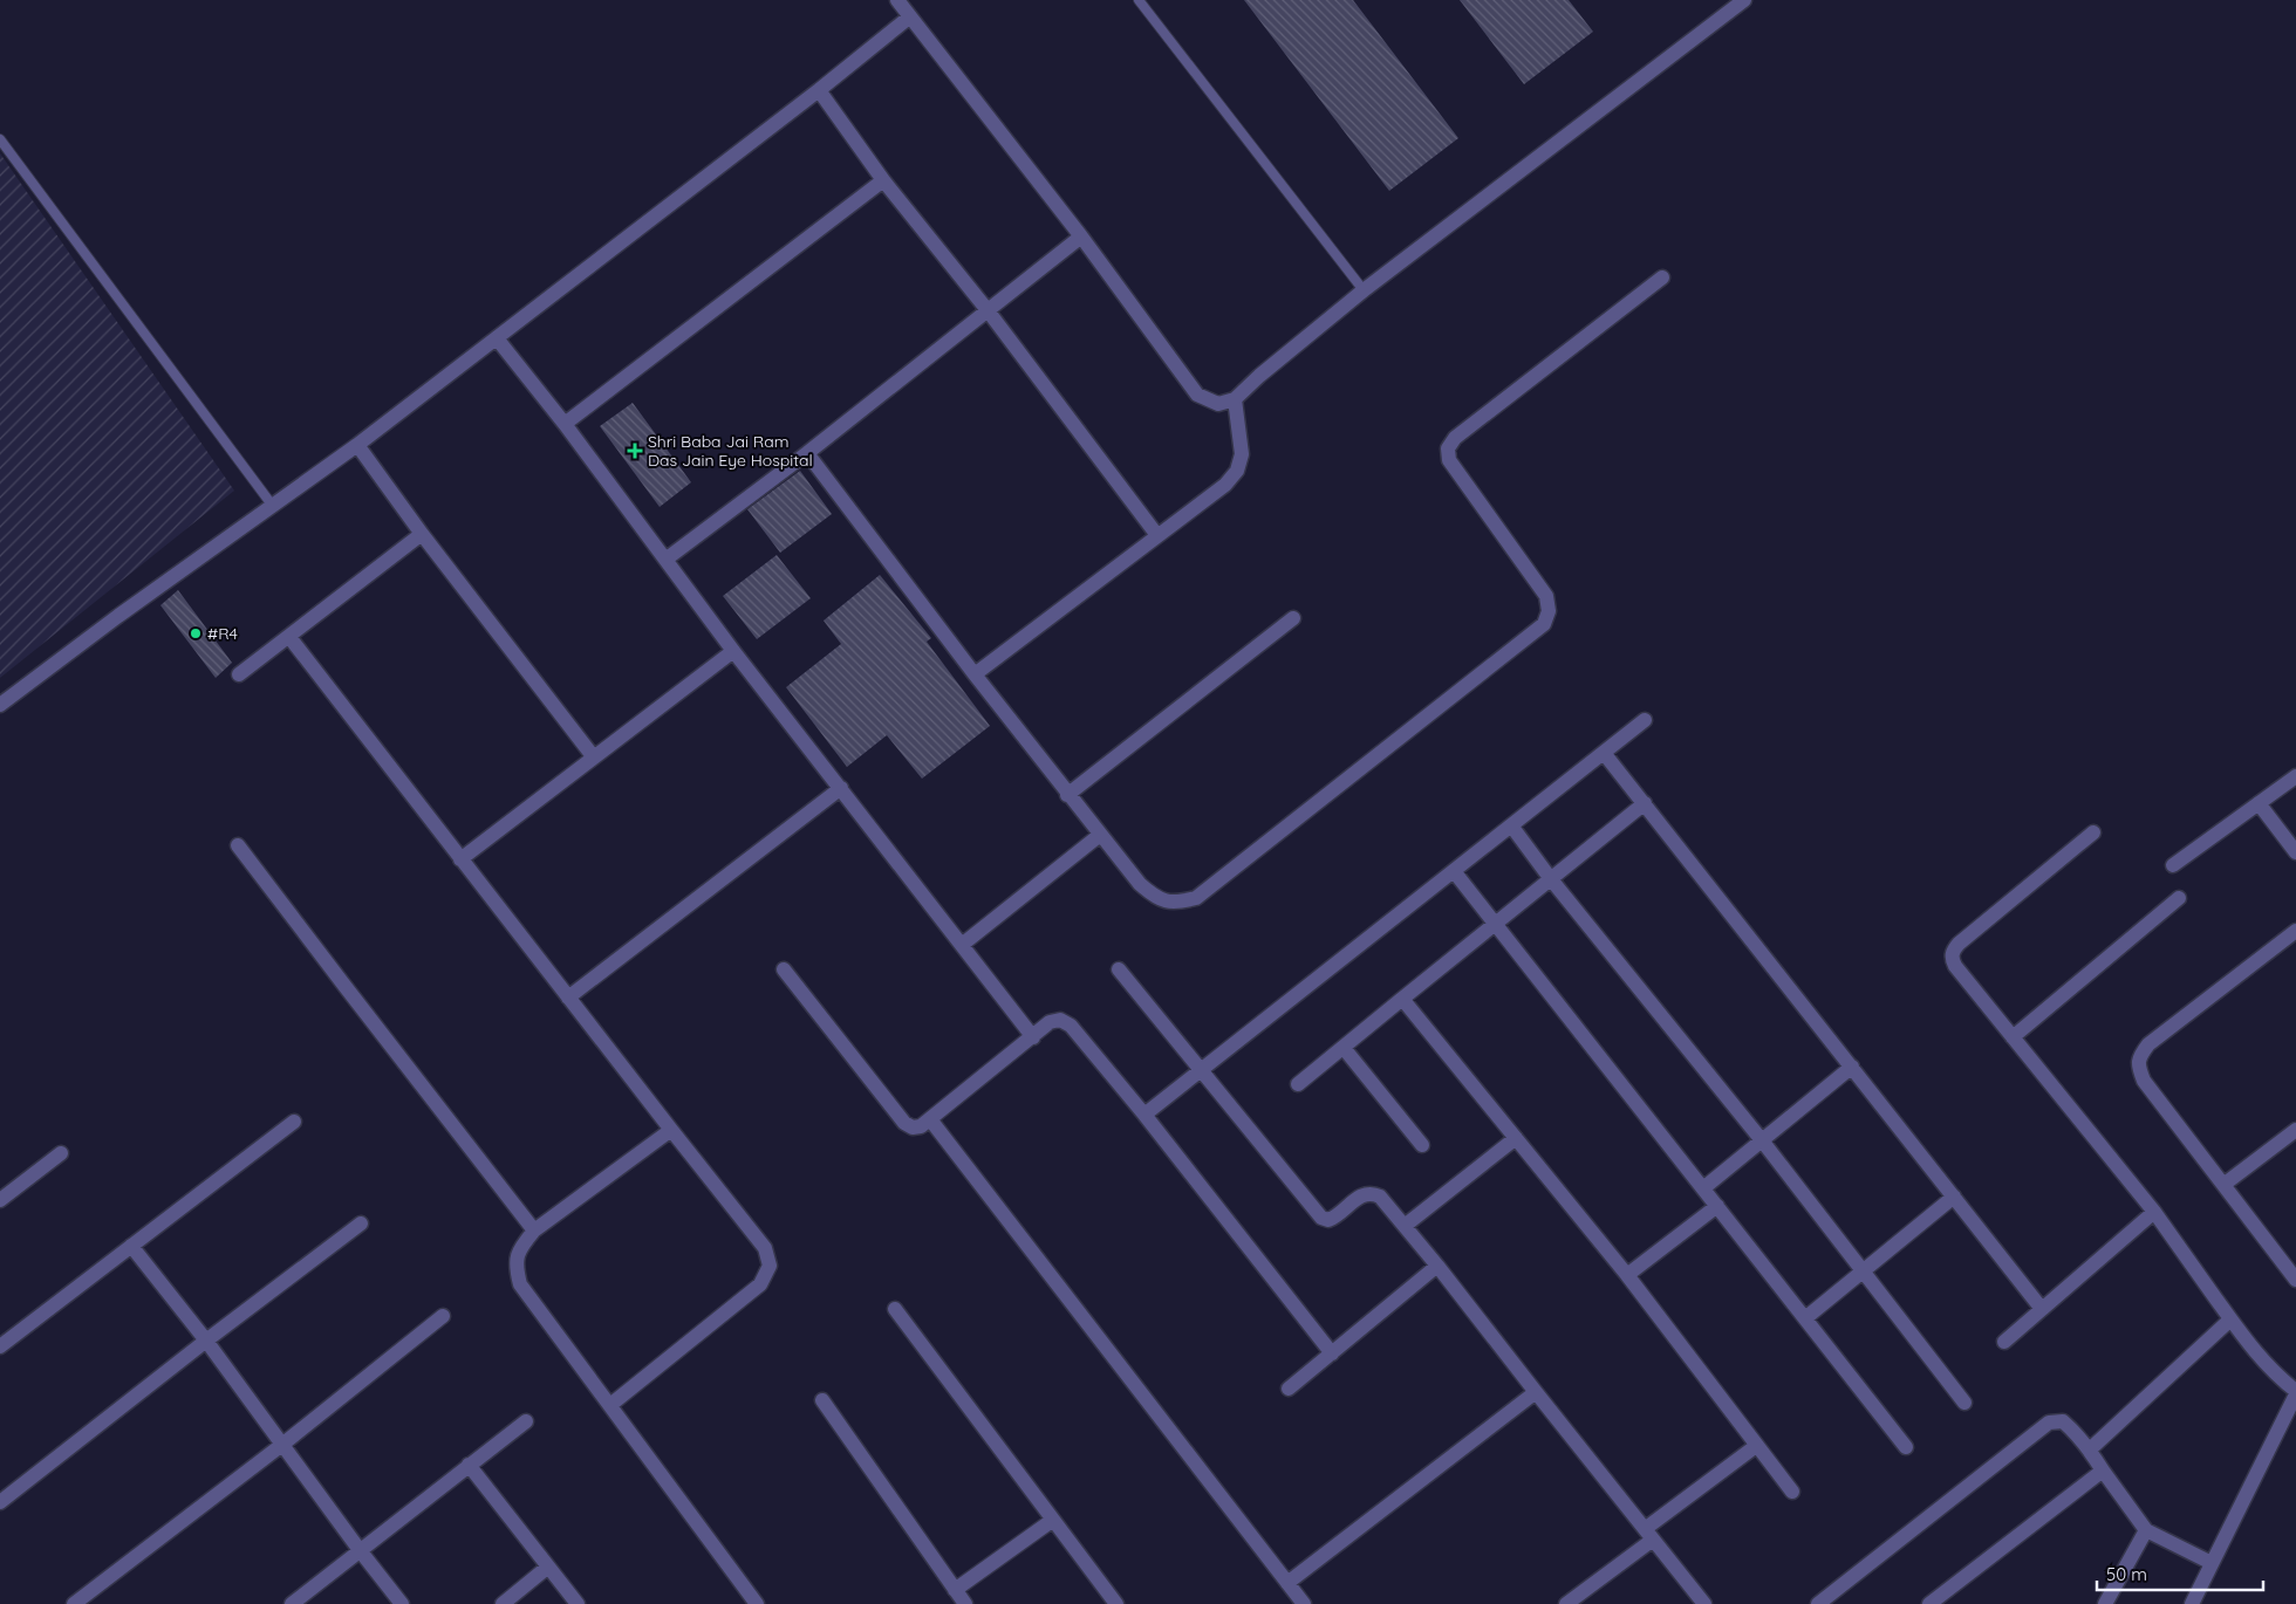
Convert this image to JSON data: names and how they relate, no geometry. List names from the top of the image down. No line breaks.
{"places":{"health":["Shri Baba Jai Ram Das Jain Eye Hospital"],"other":["#R4"]},"scale_bar":"50 m"}
